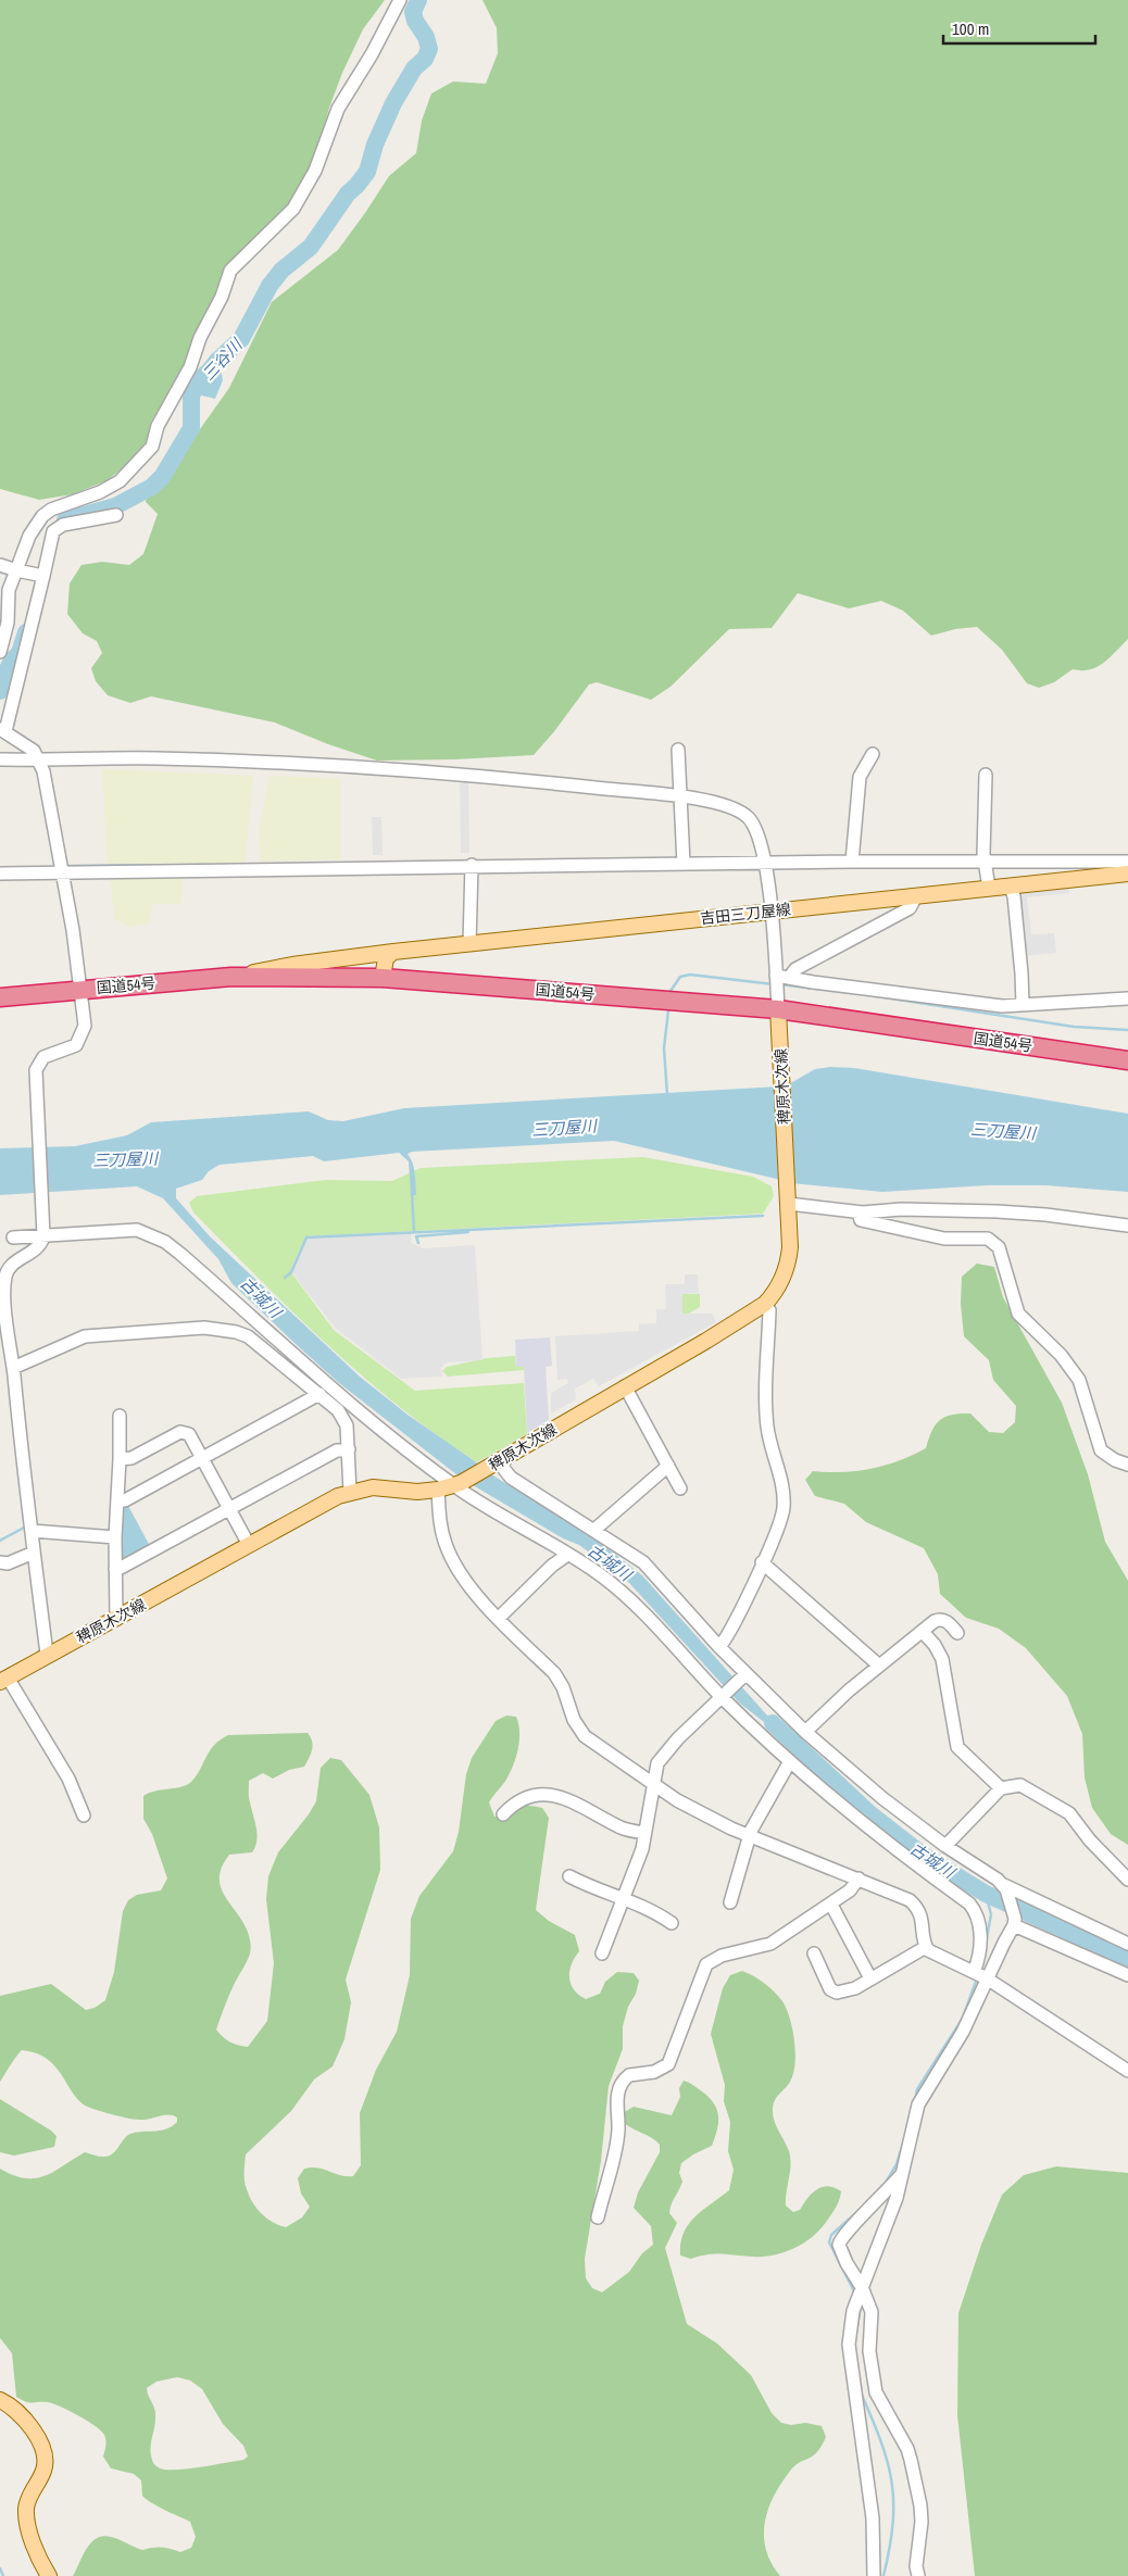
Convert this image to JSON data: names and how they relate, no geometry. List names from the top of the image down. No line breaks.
{"streets":{"highway":["国道54号"],"main road":["吉田三刀屋線","稗原木次線"]},"crossings":[["吉田三刀屋線","国道54号"],["国道54号","稗原木次線"]],"water":["三谷川","三刀屋川","古城川"],"scale_bar":"100 m"}
